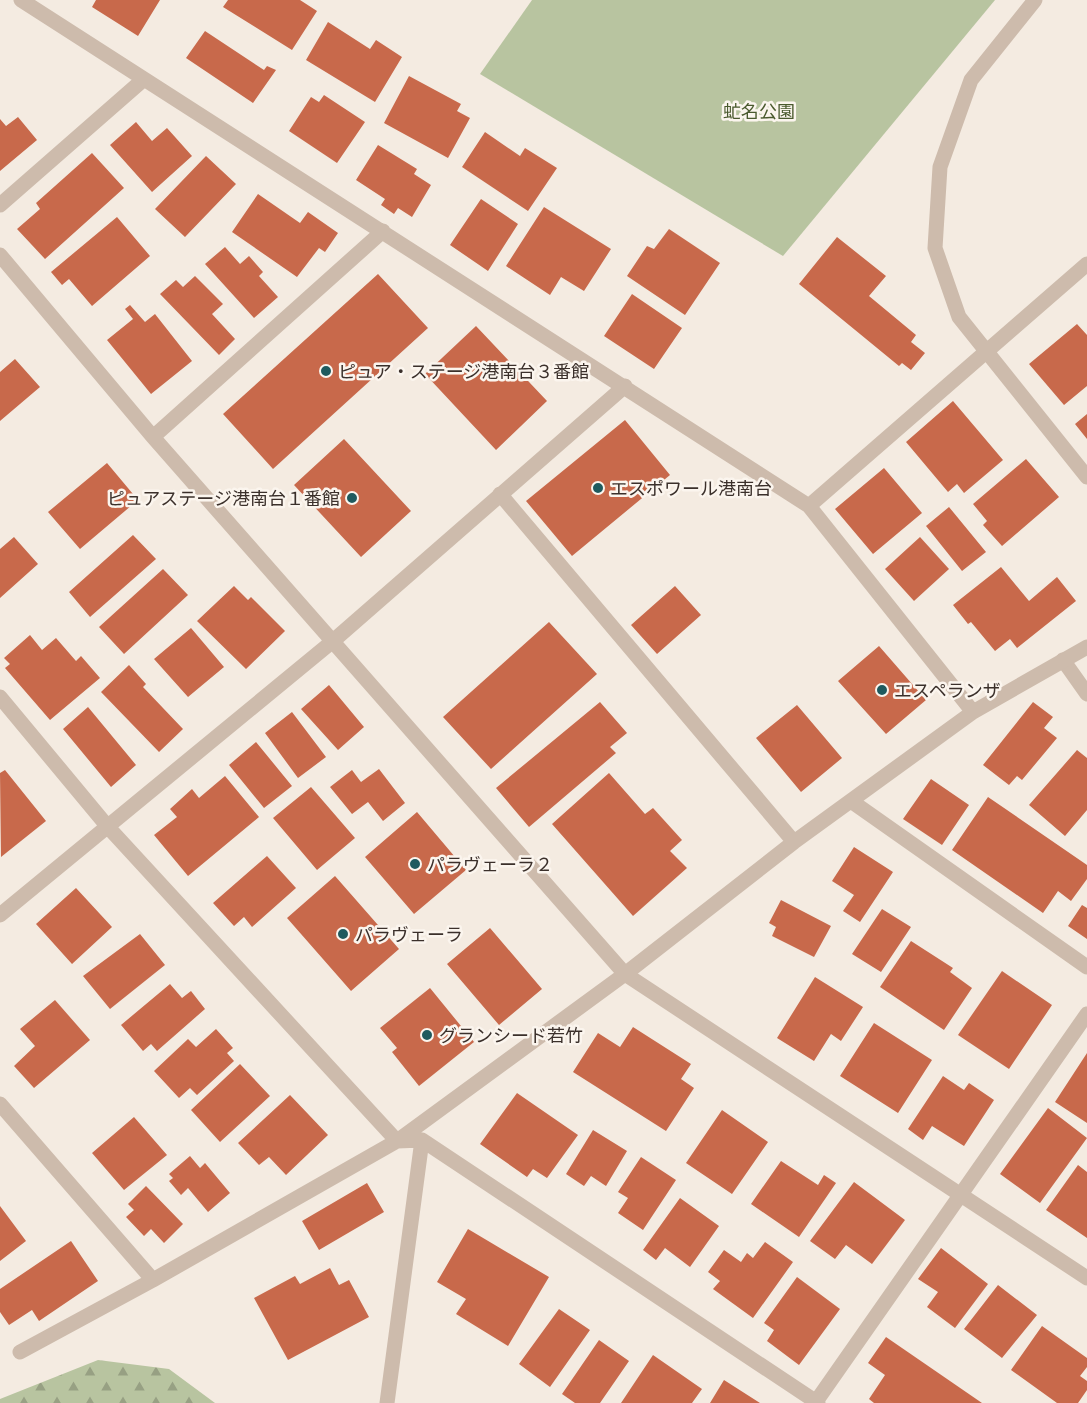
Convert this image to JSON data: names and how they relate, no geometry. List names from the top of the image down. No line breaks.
{"parks":["虻名公園"],"places":["ピュア・ステージ港南台３番館","エスポワール港南台","ピュアステージ港南台１番館","エスペランザ","パラヴェーラ２","パラヴェーラ","グランシード若竹"]}
